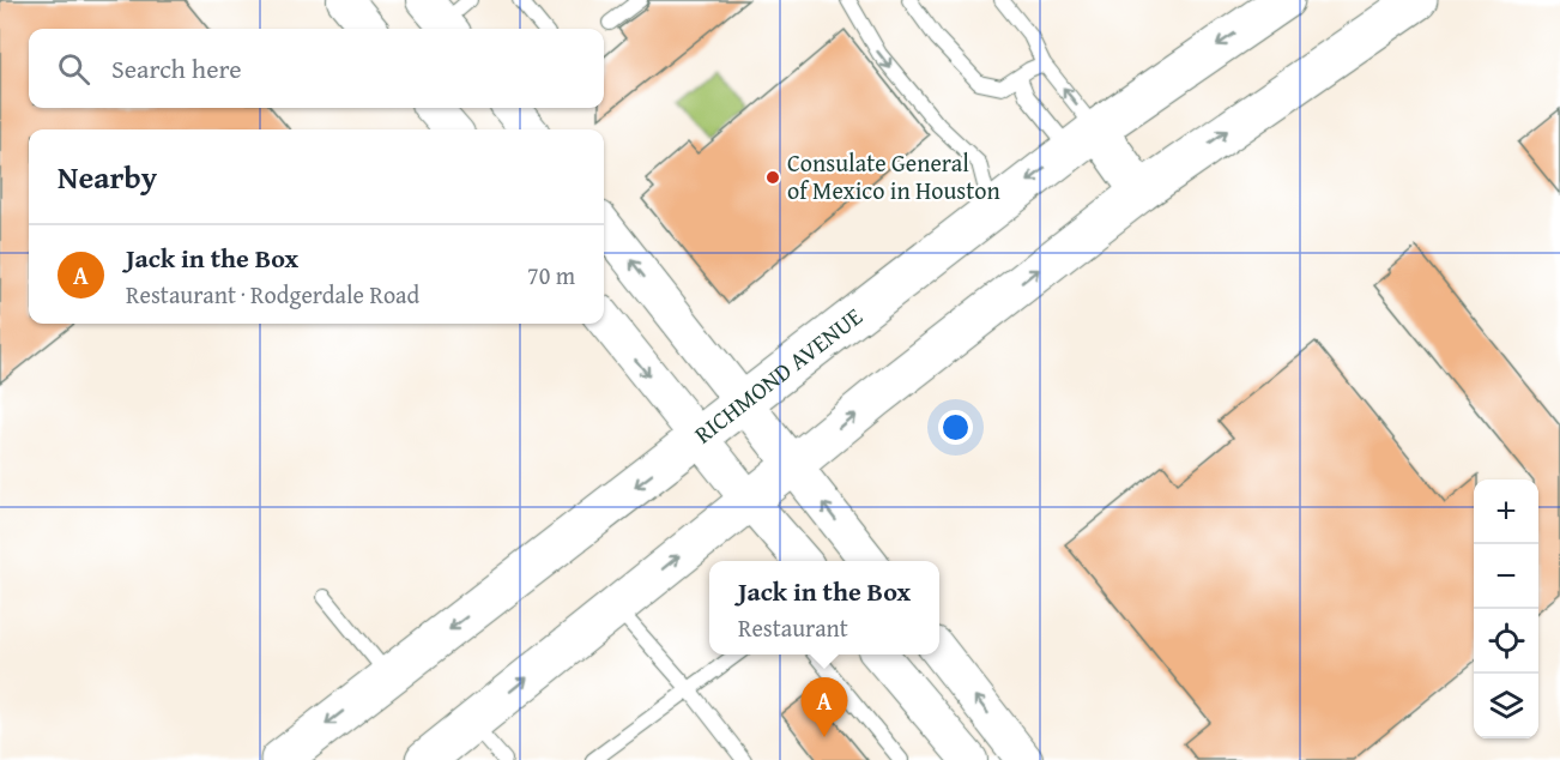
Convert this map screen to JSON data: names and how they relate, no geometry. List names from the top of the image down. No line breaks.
{"streets":{"main road":["RICHMOND AVENUE"]},"places":["Consulate General of Mexico in Houston"],"page":{"search":"Search here","heading":"Nearby","list":[{"mark":"A","name":"Jack in the Box","note":"Restaurant · Rodgerdale Road","value":"70 m"}],"map_buttons":["+","−"],"popup":["Jack in the Box","Restaurant"],"pins":"A"}}
